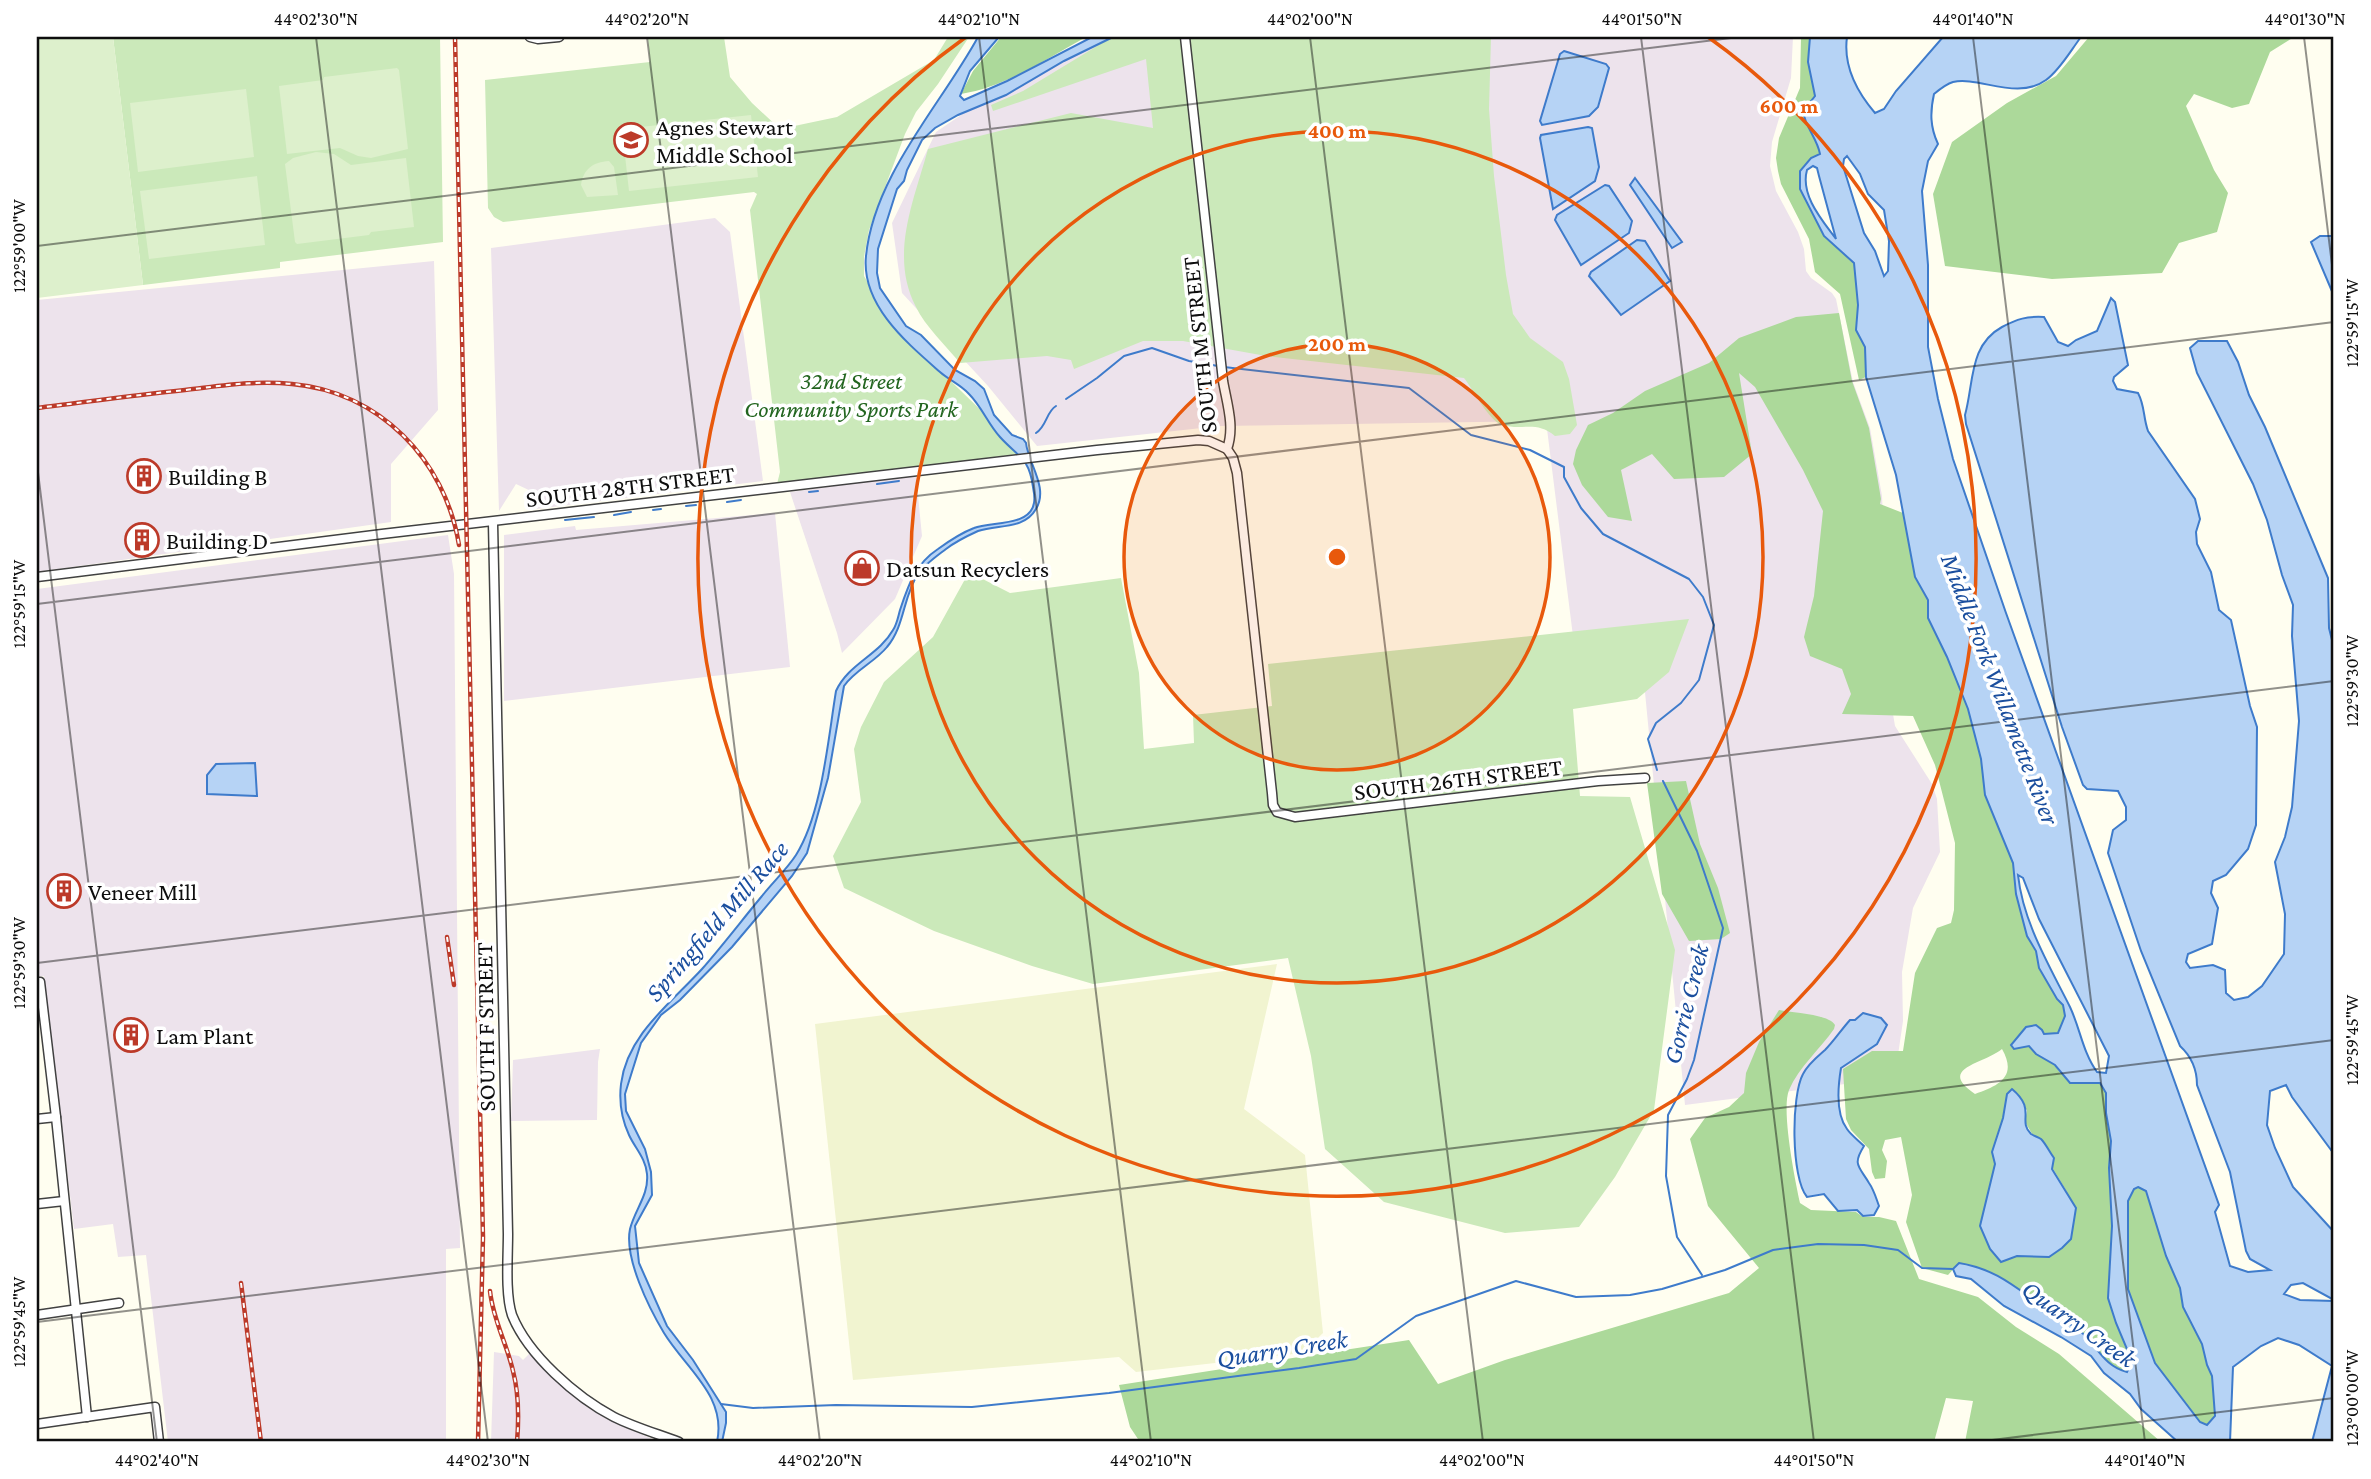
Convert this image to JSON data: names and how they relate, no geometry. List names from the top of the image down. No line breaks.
{"streets":{"street":["SOUTH M STREET","SOUTH 28TH STREET","SOUTH 26TH STREET","SOUTH F STREET"]},"crossings":[["SOUTH M STREET","SOUTH 28TH STREET"],["SOUTH M STREET","SOUTH 26TH STREET"],["SOUTH 28TH STREET","SOUTH F STREET"]],"water":["Middle Fork Willamette River","Springfield Mill Race","Gorrie Creek","Quarry Creek"],"parks":["32nd Street Community Sports Park"],"places":{"school or university":["Agnes Stewart Middle School"],"building":["Building B","Building D","Veneer Mill","Lam Plant"],"shop":["Datsun Recyclers"]},"coordinates":["44°02'30\"N","44°02'20\"N","44°02'10\"N","44°02'00\"N","44°01'50\"N","44°01'40\"N","44°01'30\"N","122°59'00\"W","122°59'15\"W","122°59'30\"W","122°59'45\"W","123°00'00\"W","44°02'40\"N"],"rings":["600 m","400 m","200 m"]}
